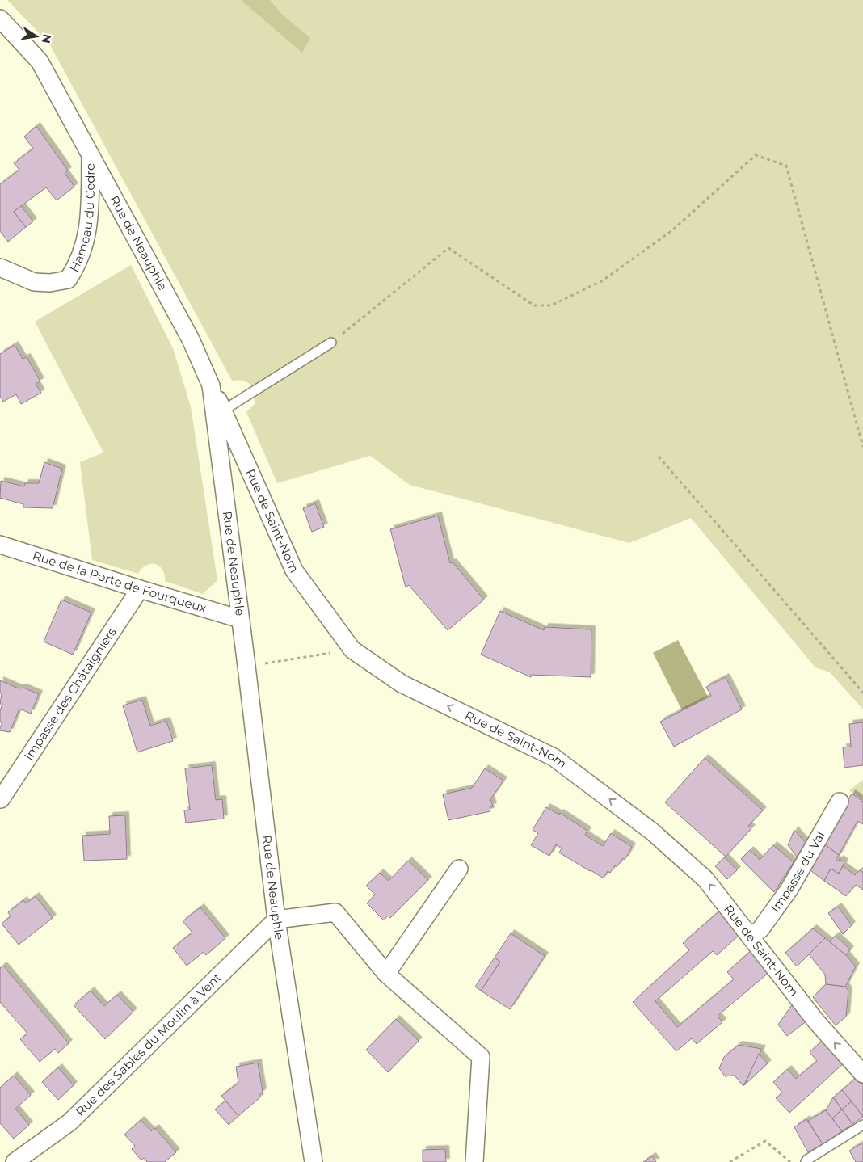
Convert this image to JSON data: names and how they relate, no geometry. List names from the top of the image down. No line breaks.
{"streets":{"street":["Hameau du Cèdre","Rue de Neauphle","Rue de Saint-Nom","Rue de la Porte de Fourqueux","Impasse des Châtaigniers","Impasse du Val","Rue des Sables du Moulin à Vent"]},"crossings":[["Hameau du Cèdre","Rue de Neauphle"],["Rue de Neauphle","Rue de Saint-Nom"],["Rue de Neauphle","Rue de la Porte de Fourqueux"],["Rue de Neauphle","Rue des Sables du Moulin à Vent"],["Rue de Saint-Nom","Impasse du Val"],["Rue de la Porte de Fourqueux","Impasse des Châtaigniers"]],"one_way":["Rue de Saint-Nom"],"north":"right"}
